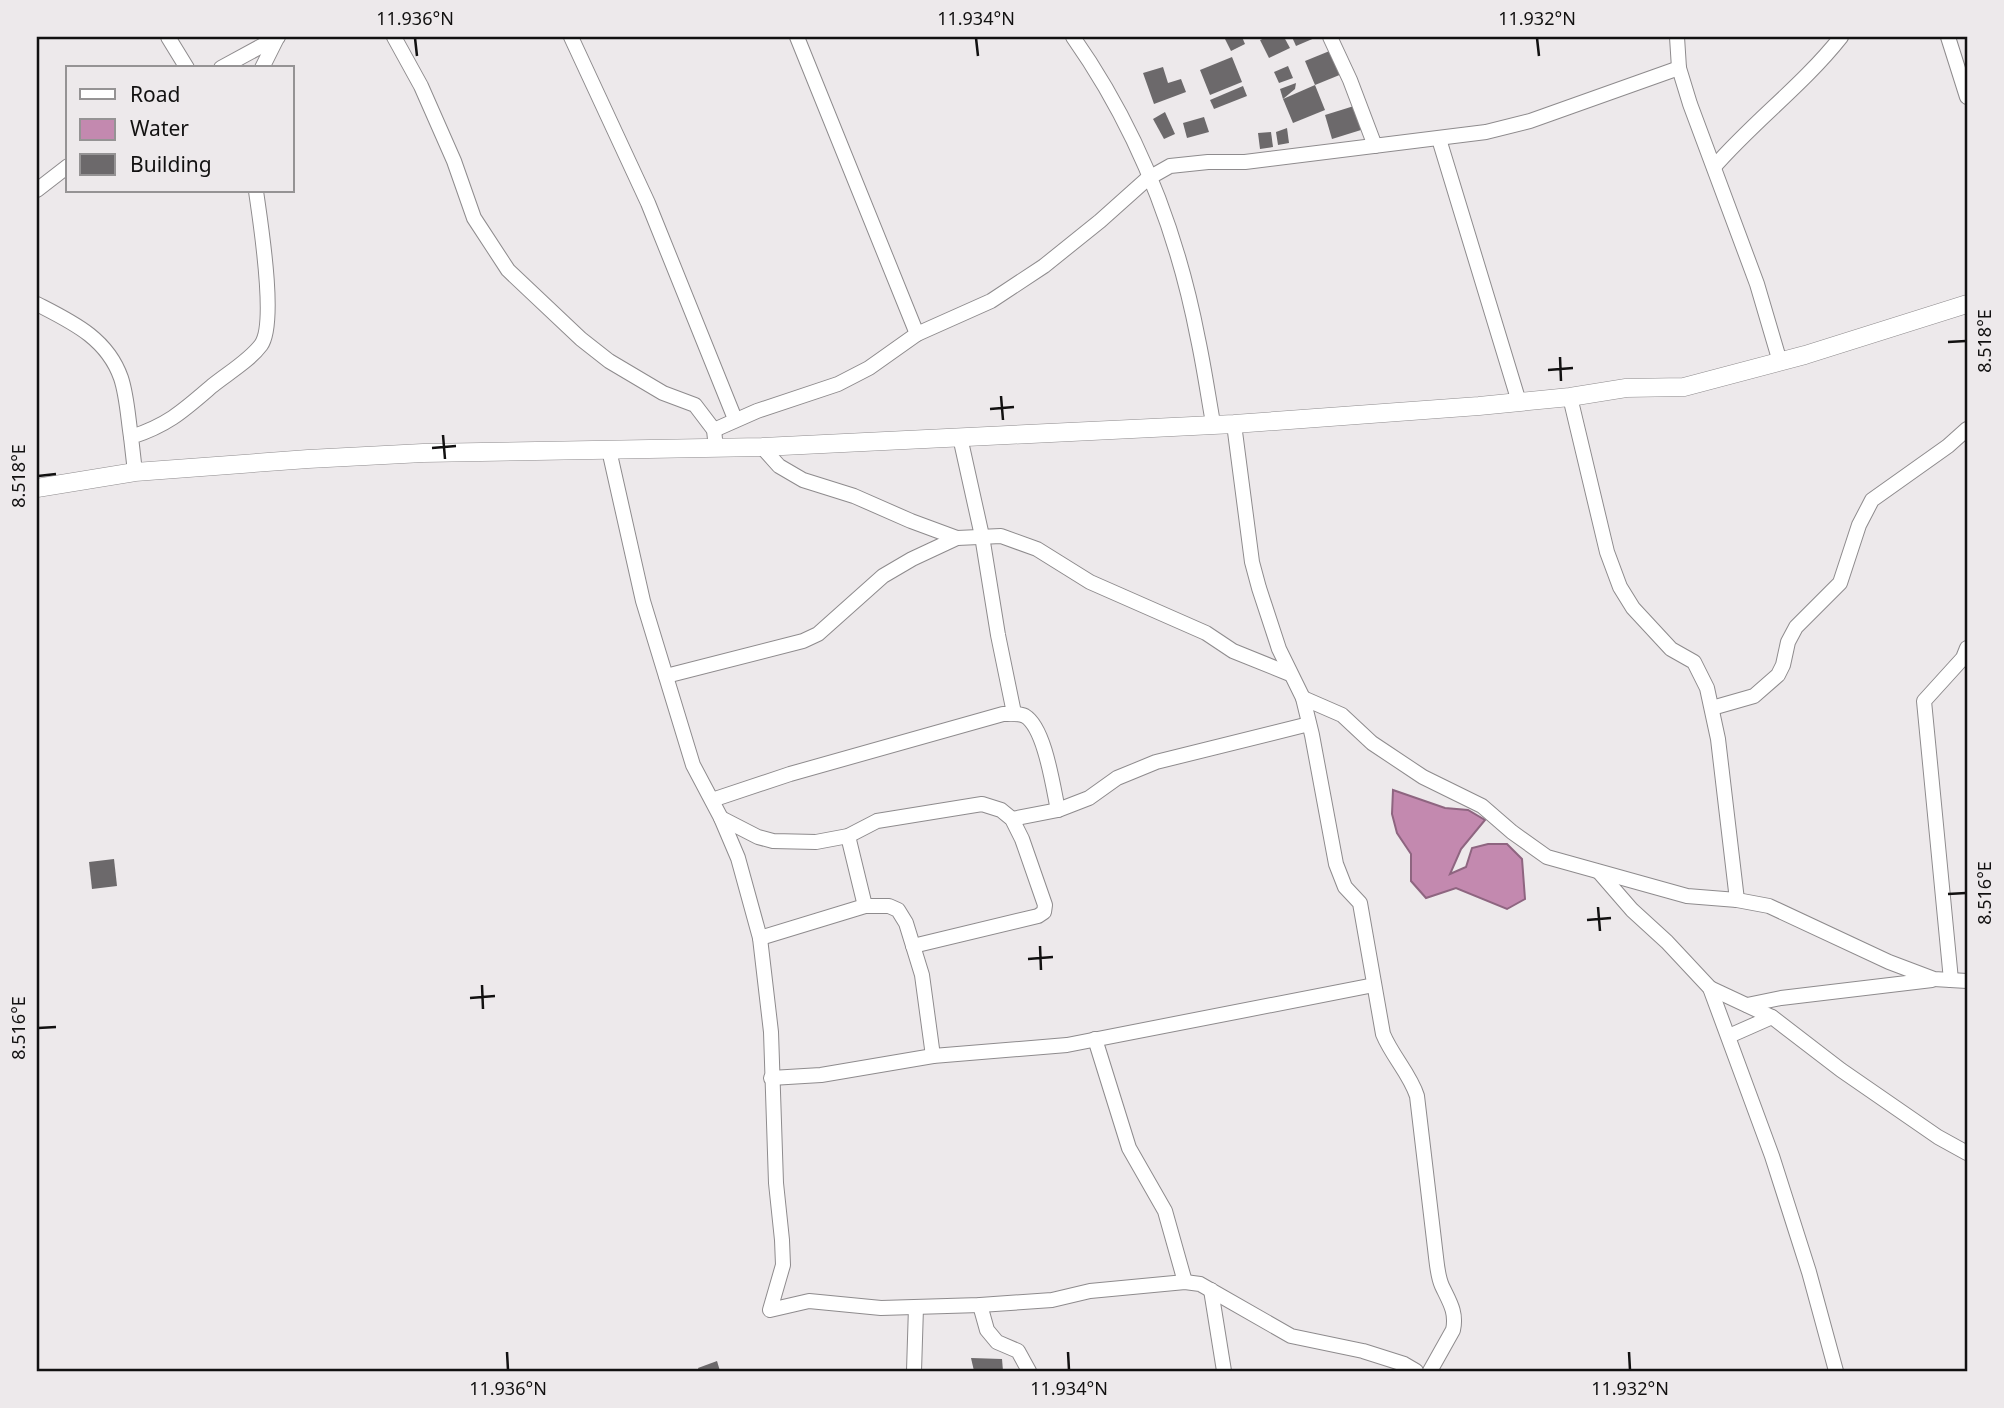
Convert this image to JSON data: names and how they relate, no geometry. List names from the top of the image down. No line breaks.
{"legend":["Road","Water","Building"],"coordinates":["11.936°N","11.934°N","11.932°N","8.518°E","8.516°E"]}
